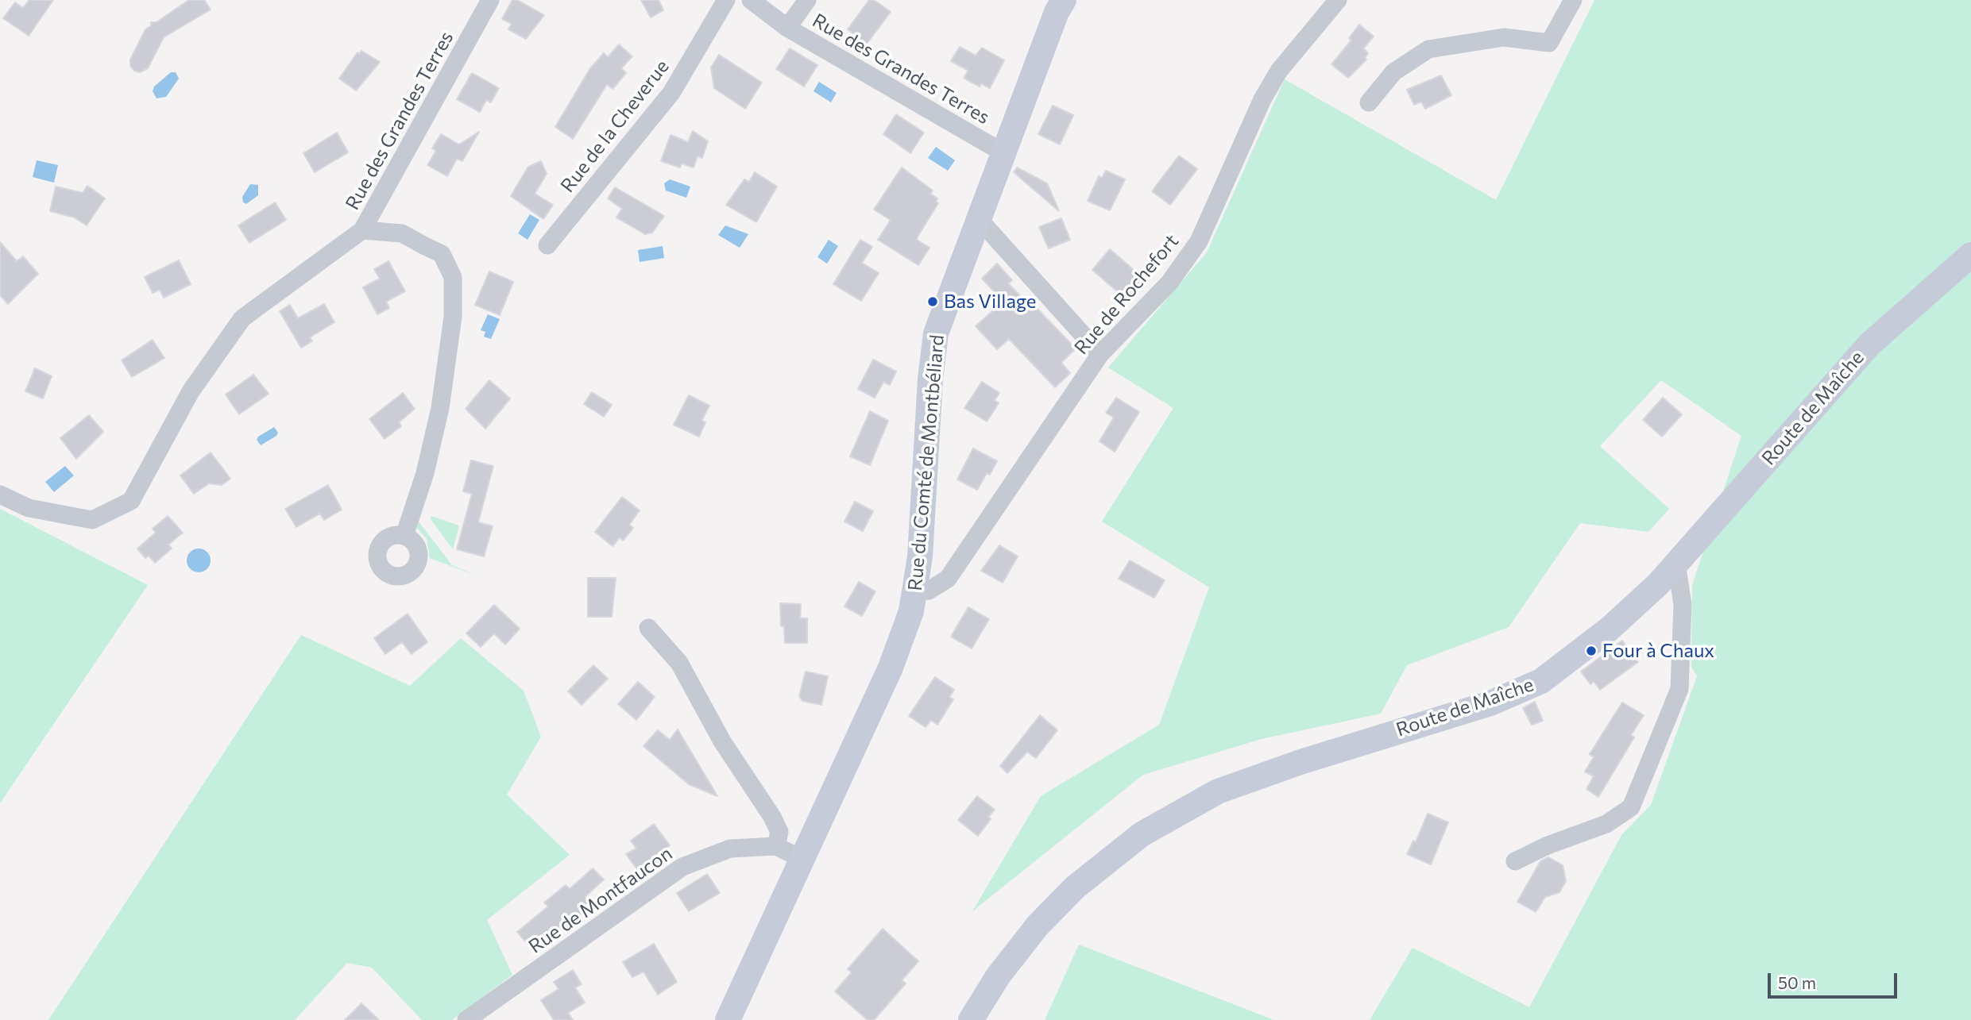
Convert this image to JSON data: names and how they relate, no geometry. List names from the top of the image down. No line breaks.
{"streets":{"main road":["Route de Maîche","Rue du Comté de Montbéliard"],"street":["Rue des Grandes Terres","Rue de la Cheverue","Rue de Rochefort","Rue de Montfaucon"]},"crossings":[["Rue des Grandes Terres","Rue du Comté de Montbéliard"],["Rue de Rochefort","Rue du Comté de Montbéliard"],["Rue du Comté de Montbéliard","Rue de Montfaucon"]],"places":["Bas Village","Four à Chaux"],"scale_bar":"50 m"}
